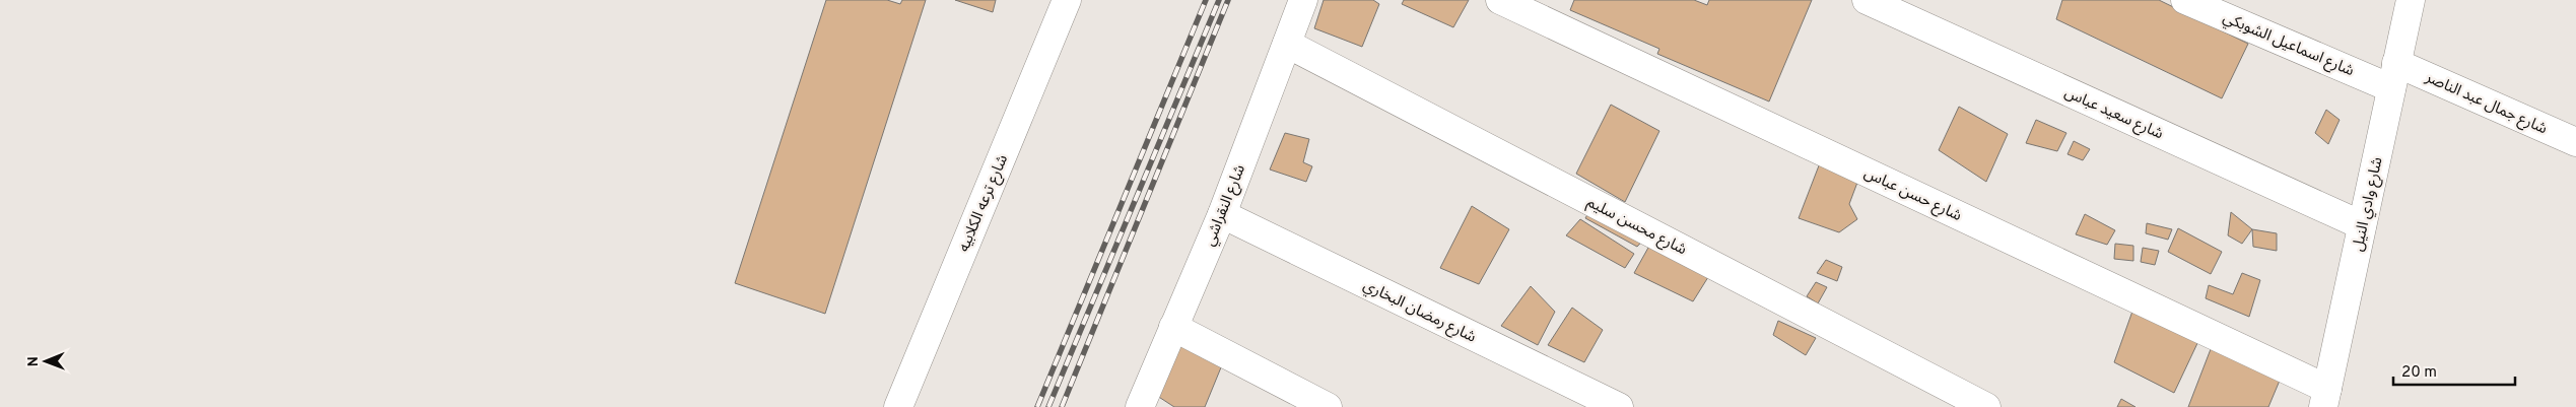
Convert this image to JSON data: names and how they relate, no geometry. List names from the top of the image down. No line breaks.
{"streets":{"street":["شارع اسماعيل الشوبكي","شارع جمال عبد الناصر","شارع سعيد عباس","شارع حسن عباس","شارع ترعه الكلابيه","شارع وادي النيل","شارع النقراشي","شارع محسن سليم","شارع رمضان البخاري"]},"crossings":[["شارع اسماعيل الشوبكي","شارع جمال عبد الناصر"],["شارع اسماعيل الشوبكي","شارع وادي النيل"],["شارع جمال عبد الناصر","شارع وادي النيل"],["شارع سعيد عباس","شارع وادي النيل"],["شارع حسن عباس","شارع وادي النيل"],["شارع النقراشي","شارع محسن سليم"],["شارع النقراشي","شارع رمضان البخاري"]],"scale_bar":"20 m","north":"left"}
